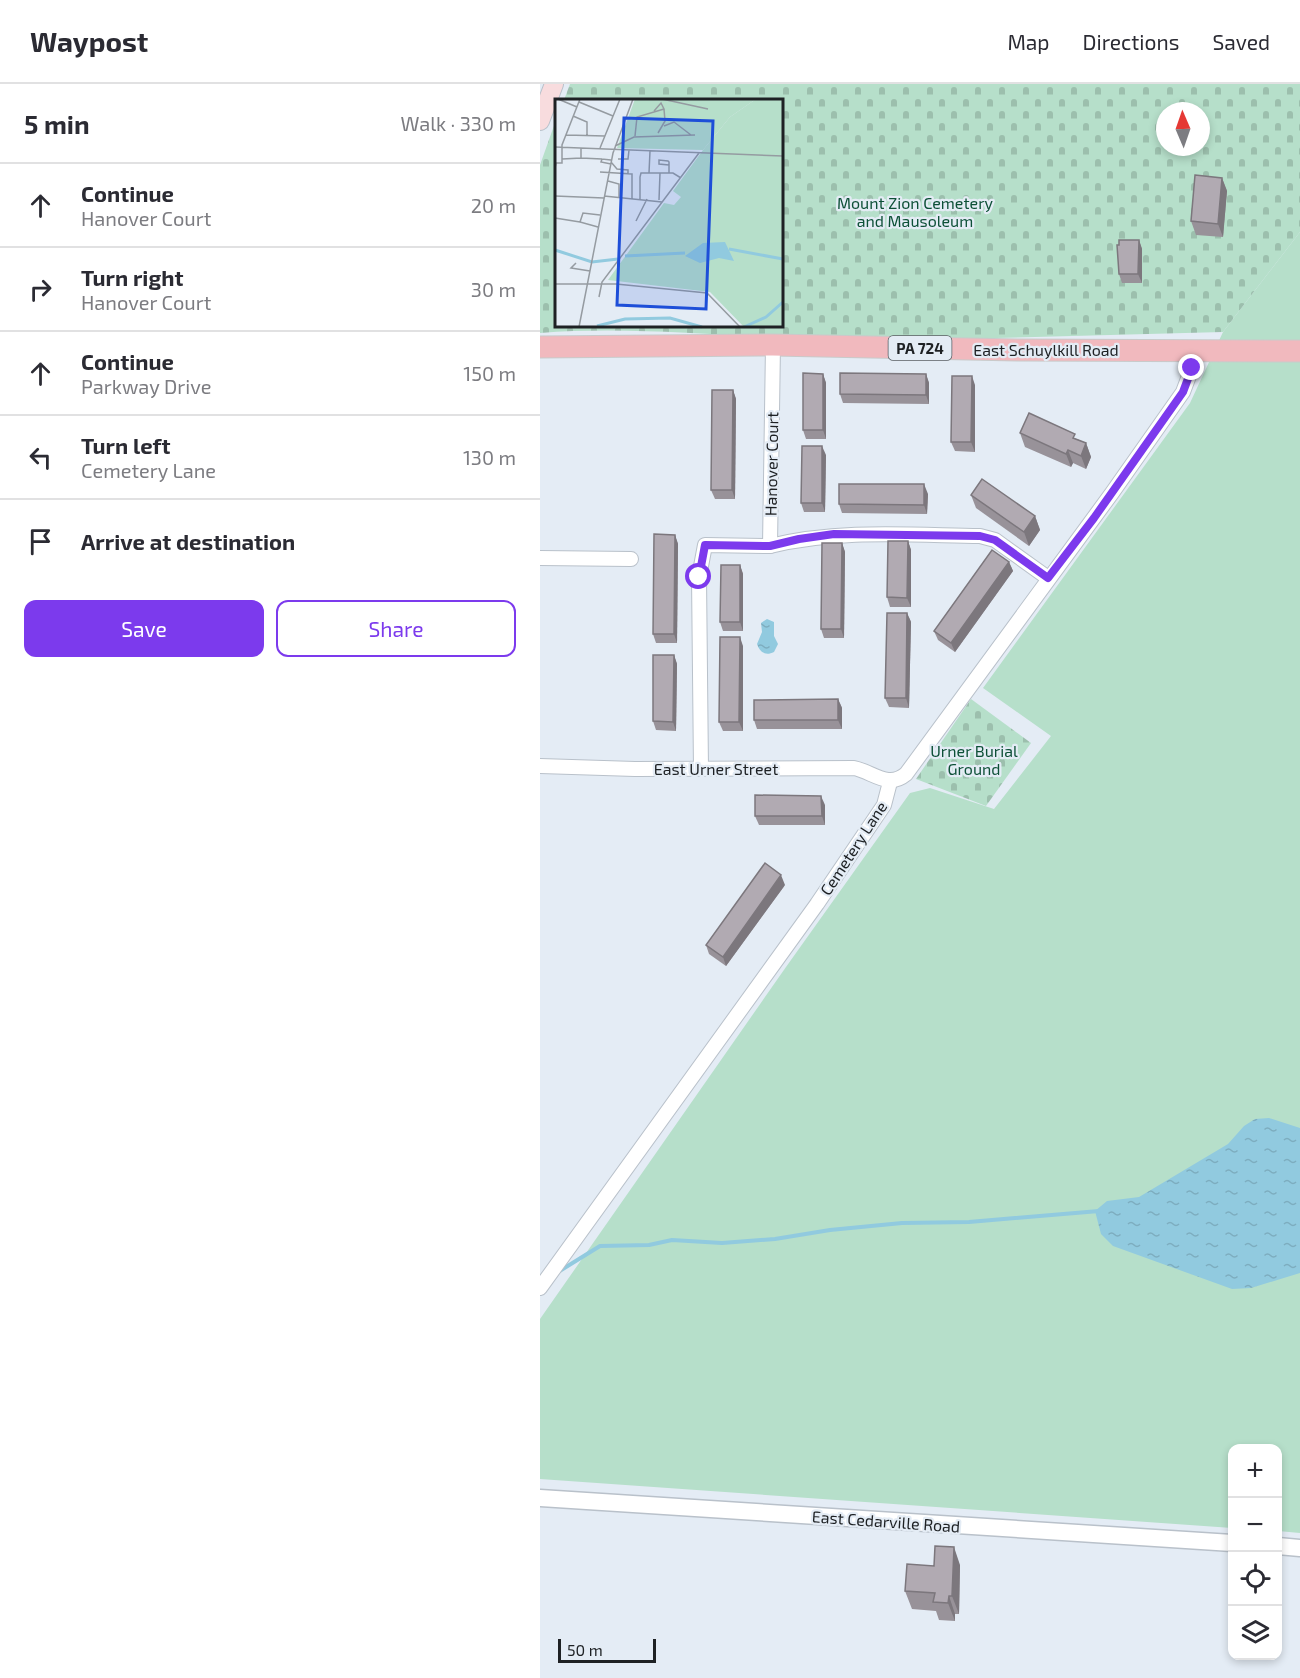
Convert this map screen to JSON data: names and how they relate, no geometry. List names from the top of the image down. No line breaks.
{"streets":{"main road":["PA 724","East Schuylkill Road"],"street":["Hanover Court","East Urner Street","Cemetery Lane","East Cedarville Road"]},"crossings":[["East Schuylkill Road","Hanover Court"],["East Schuylkill Road","Cemetery Lane"],["East Urner Street","Cemetery Lane"]],"parks":["Mount Zion Cemetery and Mausoleum","Urner Burial Ground"],"scale_bar":"50 m","north":"top","page":{"header":"Waypost","nav":["Map","Directions","Saved"],"heading":["5 min","Walk · 330 m"],"list":[["Continue","Hanover Court","20 m"],["Turn right","Hanover Court","30 m"],["Continue","Parkway Drive","150 m"],["Turn left","Cemetery Lane","130 m"],"Arrive at destination"],"buttons":["Save","Share"],"map_buttons":["+","−"],"scale":"50 m"}}
